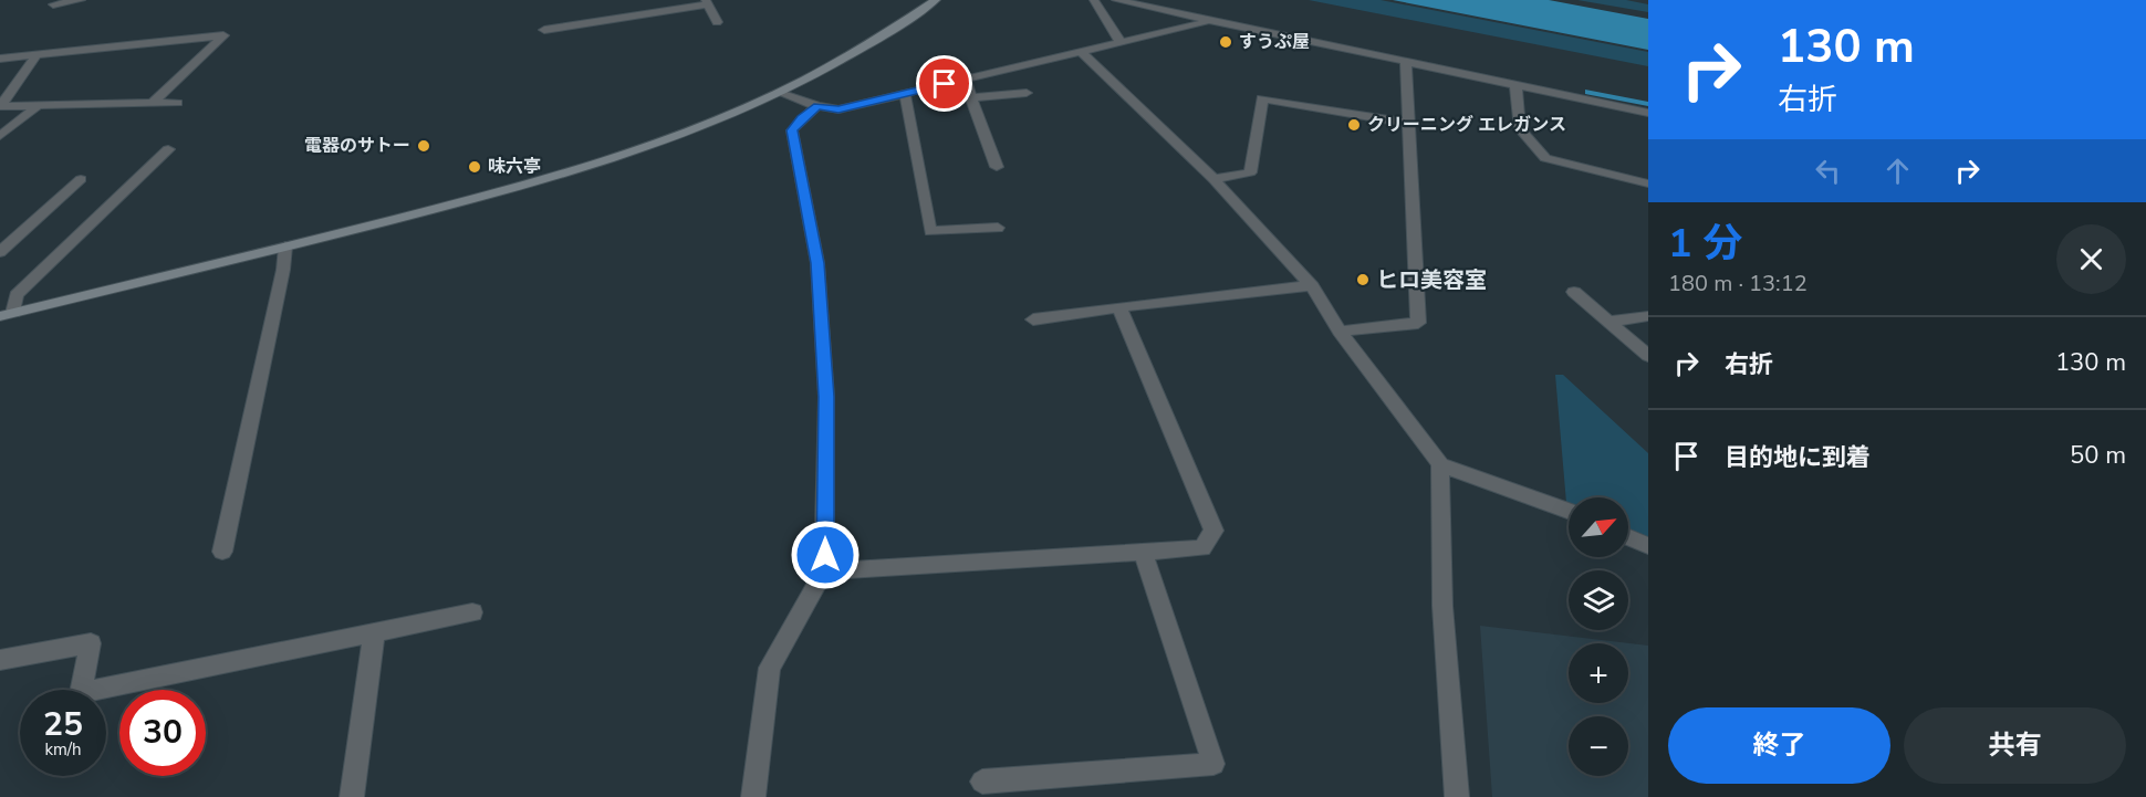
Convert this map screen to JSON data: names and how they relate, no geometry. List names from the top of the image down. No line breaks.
{"places":["すうぷ屋","クリーニング エレガンス","電器のサトー","味六亭","ヒロ美容室"],"north":"top right","page":{"turn":["130 m","右折"],"heading":["1 分","180 m · 13:12"],"list":[{"name":"右折","value":"130 m"},{"name":"目的地に到着","value":"50 m"}],"map_buttons":["+","−"],"speed":"25 km/h","limit":"30","buttons":["終了","共有"]}}
